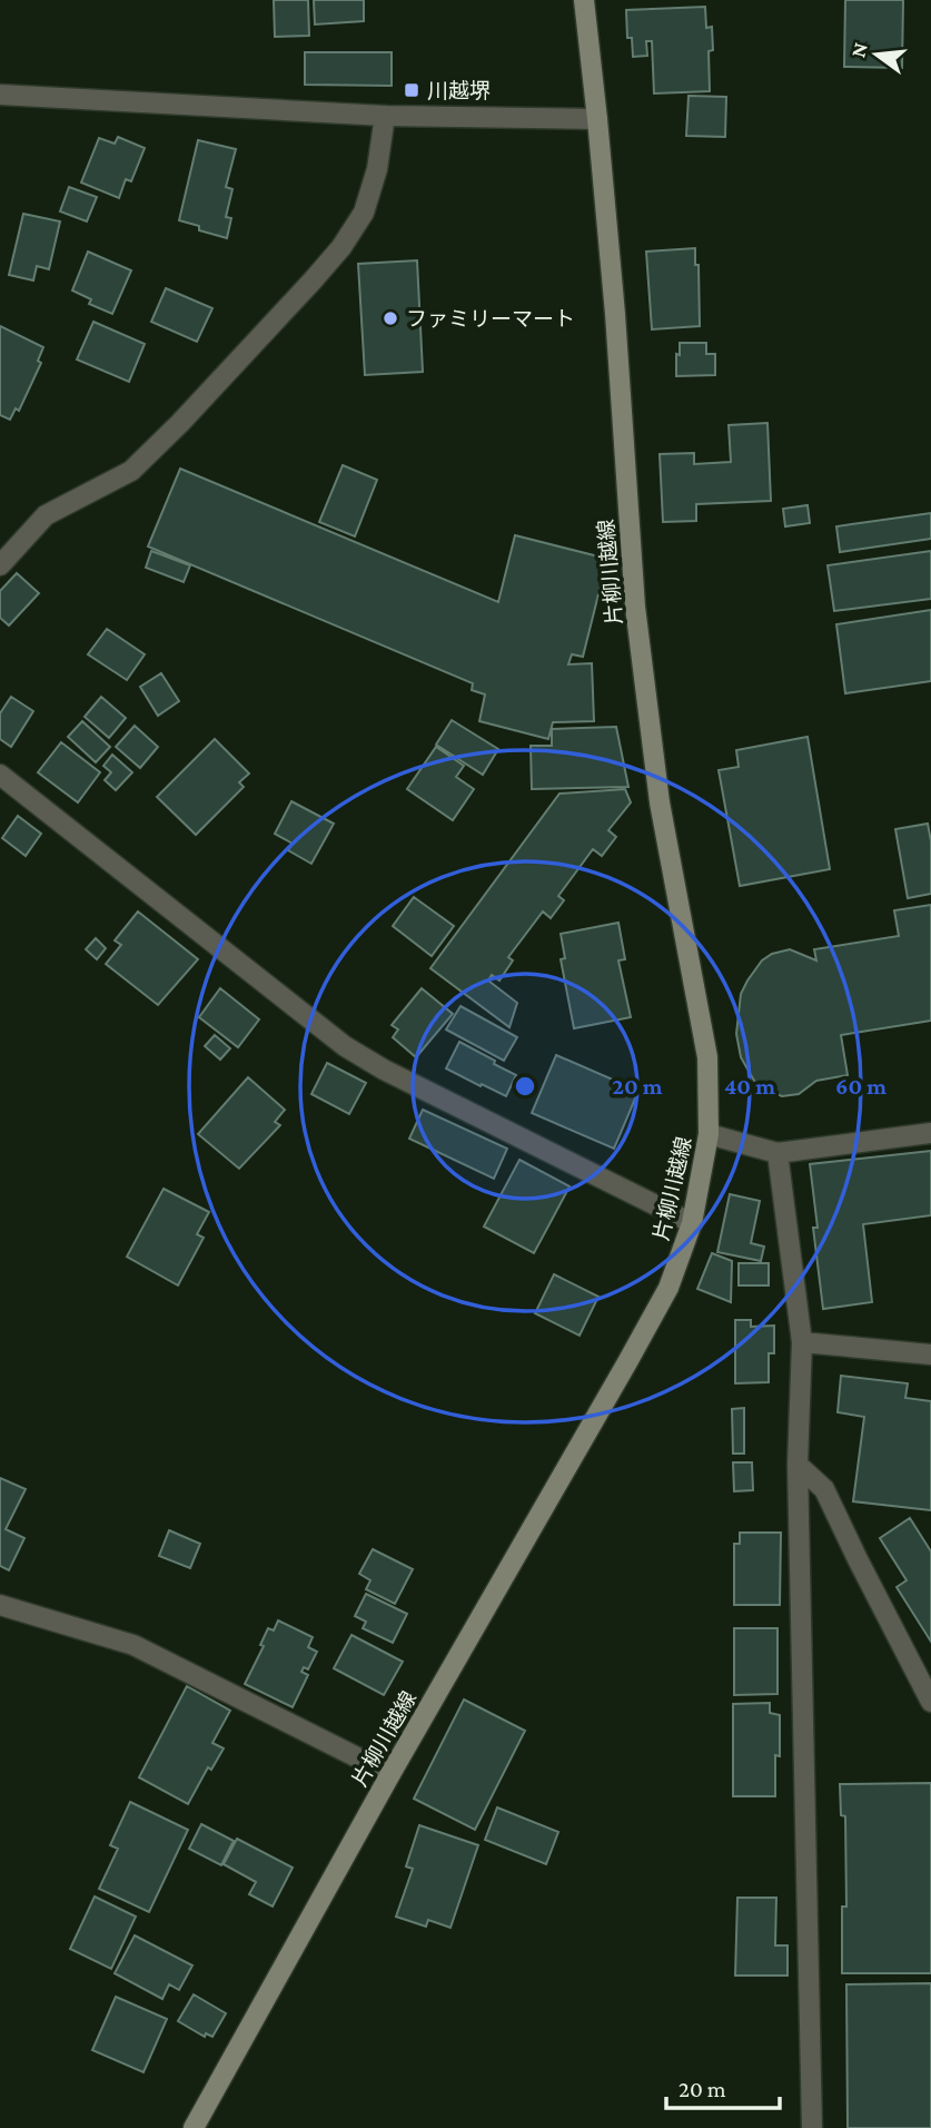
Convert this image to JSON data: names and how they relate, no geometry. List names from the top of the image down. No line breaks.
{"streets":{"main road":["片柳川越線"]},"places":{"transit":["川越堺"],"other":["ファミリーマート"]},"scale_bar":"20 m","north":"left","rings":["20 m","40 m","60 m"]}
